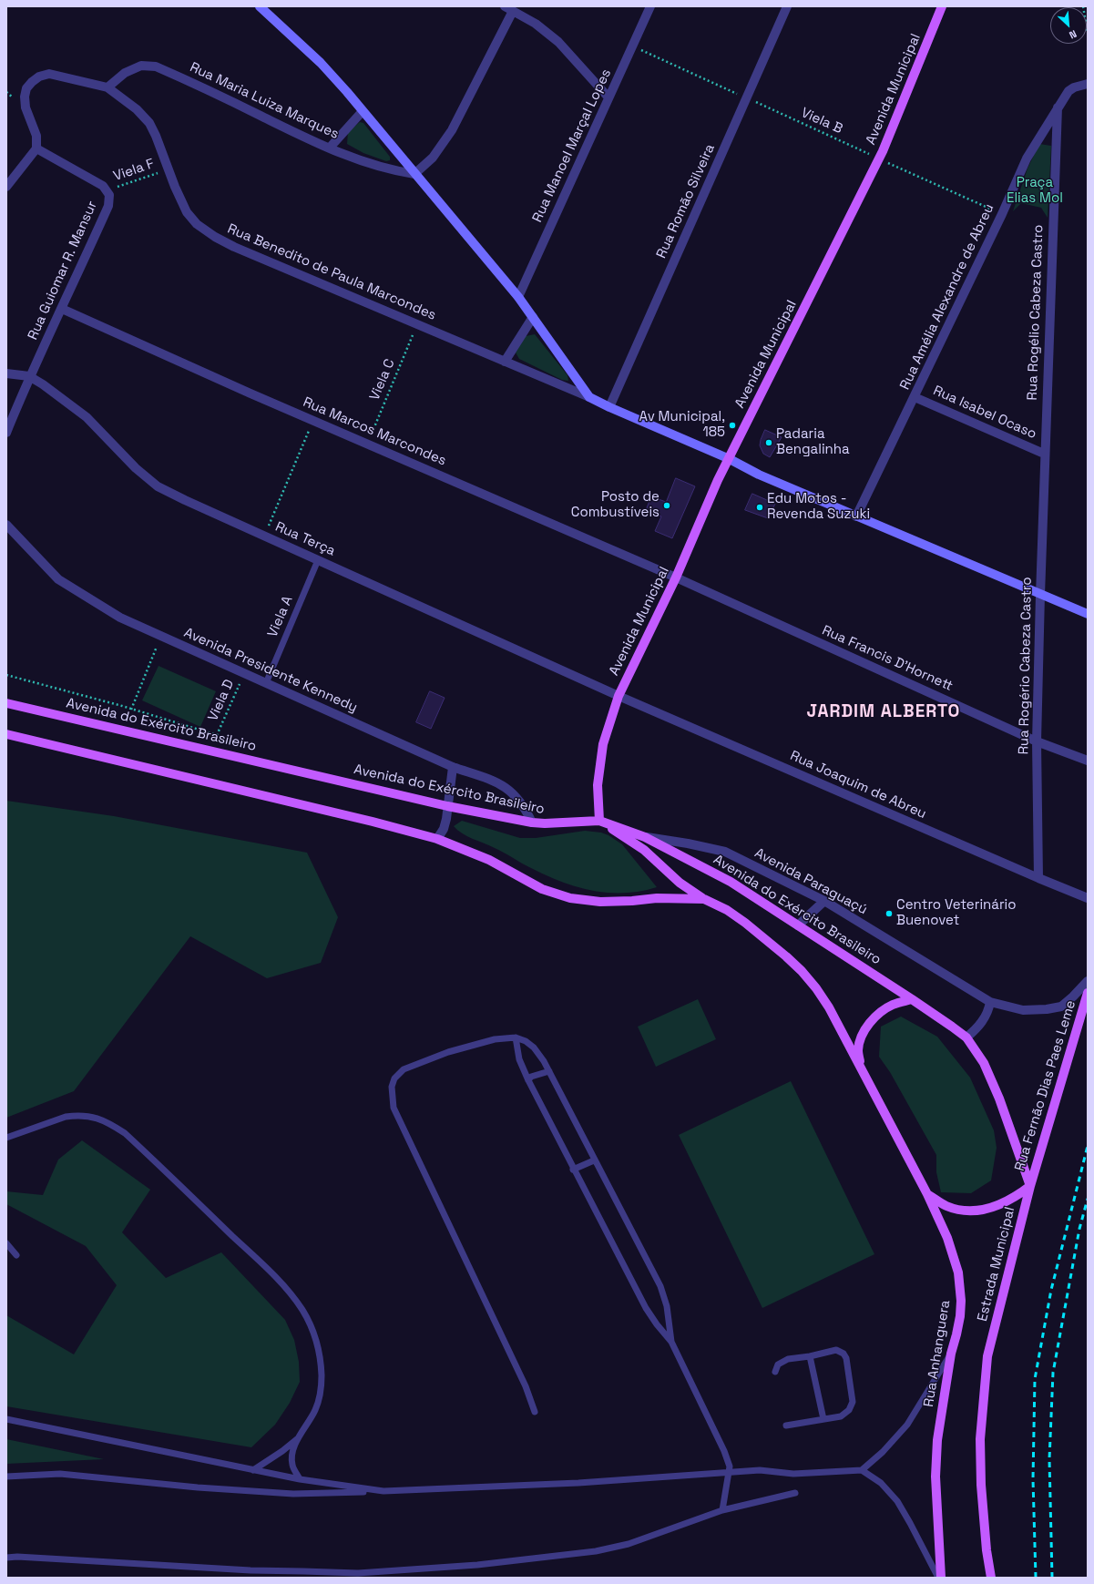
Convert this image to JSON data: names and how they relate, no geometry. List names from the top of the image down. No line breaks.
{"streets":{"main road":["Avenida Municipal","Avenida do Exército Brasileiro","Rua Fernão Dias Paes Leme","Estrada Municipal","Rua Anhanguera"],"street":["Rua Maria Luiza Marques","Rua Manoel Marçal Lopes","Rua Romão Silveira","Rua Guiomar R. Mansur","Rua Benedito de Paula Marcondes","Rua Amélia Alexandre de Abreu","Rua Rogélio Cabeza Castro","Rua Isabel Ocaso","Rua Marcos Marcondes","Rua Terça","Rua Francis D'Hornett","Rua Rogério Cabeza Castro","Avenida Presidente Kennedy","Rua Joaquim de Abreu","Avenida Paraguaçú"],"lane":["Viela A"],"path":["Viela B","Viela F","Viela C","Viela D"]},"crossings":[["Avenida Municipal","Viela B"],["Avenida Municipal","Rua Marcos Marcondes"],["Avenida Municipal","Rua Terça"],["Avenida Municipal","Rua Francis D'Hornett"],["Avenida Municipal","Avenida do Exército Brasileiro"],["Avenida Municipal","Rua Joaquim de Abreu"],["Rua Maria Luiza Marques","Rua Benedito de Paula Marcondes"],["Viela B","Rua Manoel Marçal Lopes"],["Viela B","Rua Romão Silveira"],["Viela B","Rua Amélia Alexandre de Abreu"],["Viela F","Rua Guiomar R. Mansur"],["Viela F","Rua Benedito de Paula Marcondes"],["Rua Guiomar R. Mansur","Rua Benedito de Paula Marcondes"],["Rua Guiomar R. Mansur","Rua Marcos Marcondes"],["Rua Guiomar R. Mansur","Rua Terça"],["Rua Benedito de Paula Marcondes","Viela C"],["Rua Amélia Alexandre de Abreu","Rua Rogélio Cabeza Castro"],["Rua Amélia Alexandre de Abreu","Rua Isabel Ocaso"],["Rua Rogélio Cabeza Castro","Rua Isabel Ocaso"],["Rua Rogélio Cabeza Castro","Rua Rogério Cabeza Castro"],["Viela C","Rua Marcos Marcondes"],["Rua Isabel Ocaso","Rua Rogério Cabeza Castro"],["Rua Marcos Marcondes","Rua Francis D'Hornett"],["Rua Terça","Viela A"],["Rua Terça","Rua Joaquim de Abreu"],["Viela A","Avenida Presidente Kennedy"],["Rua Francis D'Hornett","Rua Rogério Cabeza Castro"],["Rua Rogério Cabeza Castro","Rua Joaquim de Abreu"],["Avenida Presidente Kennedy","Viela D"],["Avenida Presidente Kennedy","Avenida do Exército Brasileiro"],["Avenida do Exército Brasileiro","Avenida Paraguaçú"],["Rua Fernão Dias Paes Leme","Estrada Municipal"]],"districts":["JARDIM ALBERTO"],"parks":["Praça Elias Mol"],"places":["Av Municipal, 185","Padaria Bengalinha","Posto de Combustíveis","Edu Motos - Revenda Suzuki","Centro Veterinário Buenovet"],"north":"bottom right"}
